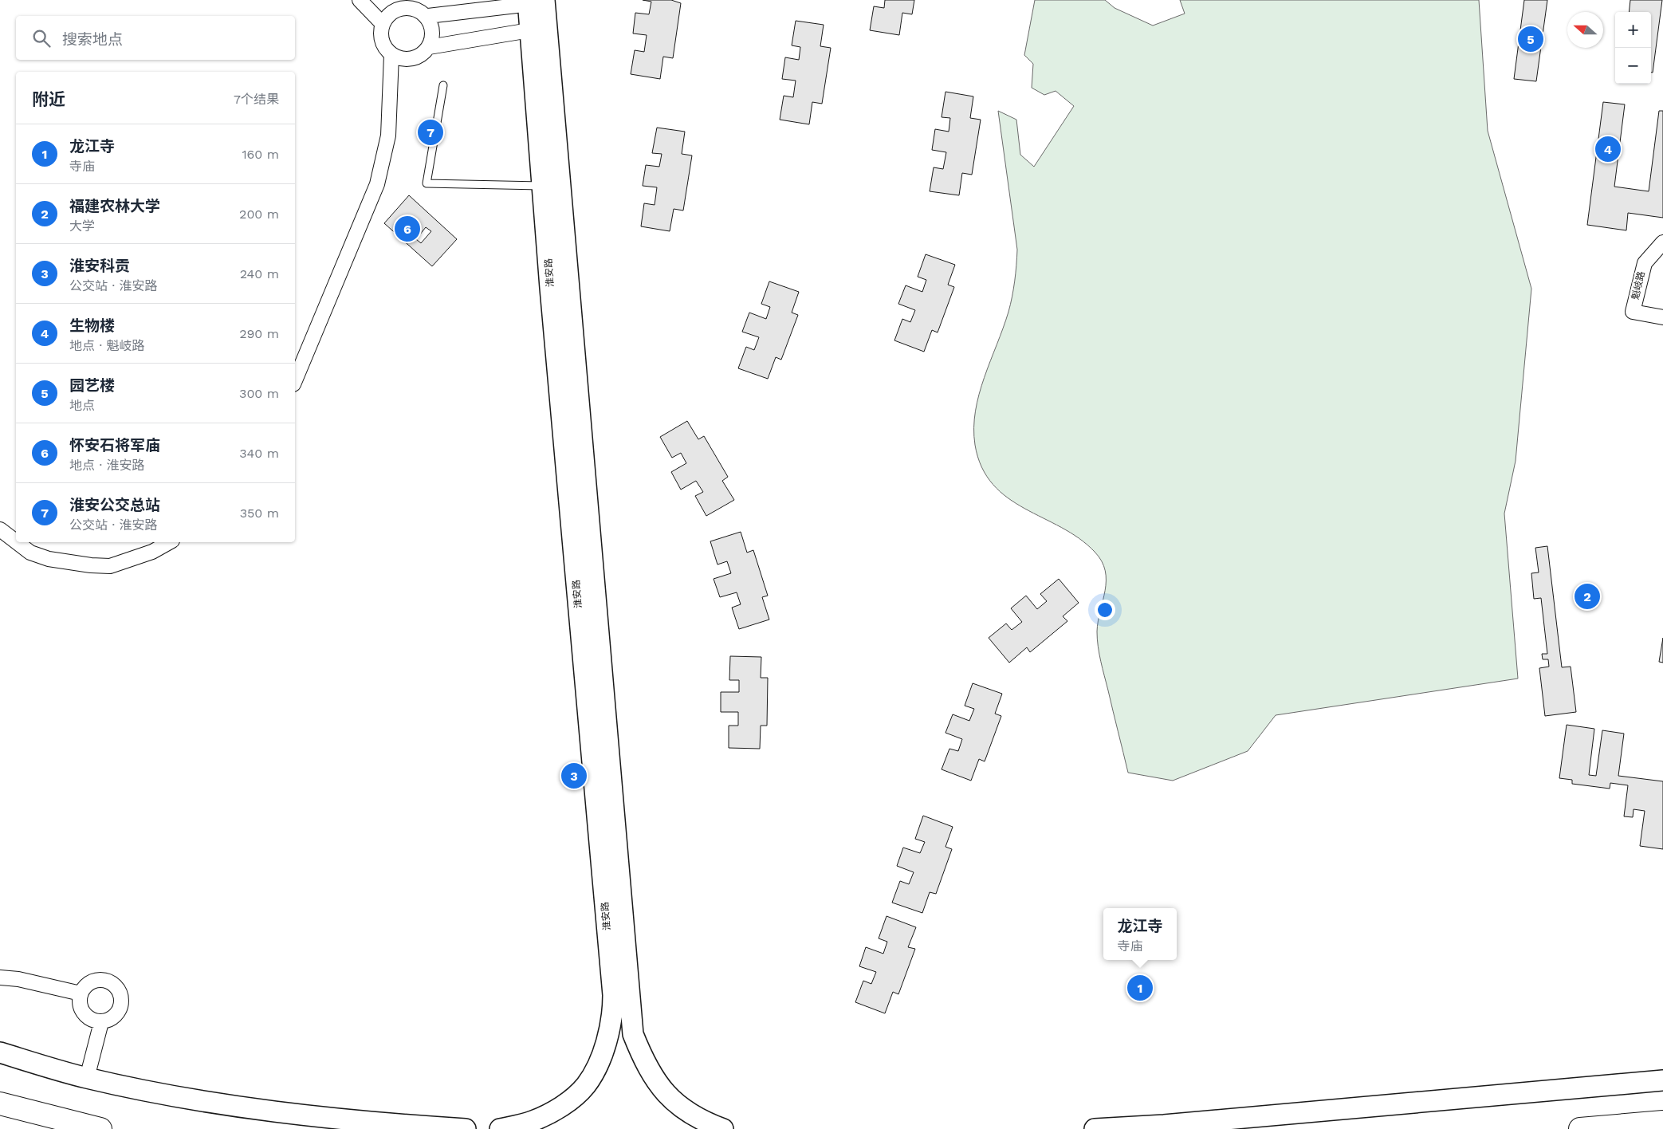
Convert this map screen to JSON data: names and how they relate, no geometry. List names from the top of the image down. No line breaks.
{"streets":{"main road":["淮安路"],"street":["魁岐路"]},"north":"left","page":{"map_buttons":["+","−"],"search":"搜索地点","pins":["5","7","4","6","2","3","1"],"heading":["附近","7个结果"],"list":[{"mark":"1","name":"龙江寺","note":"寺庙","value":"160 m"},{"mark":"2","name":"福建农林大学","note":"大学","value":"200 m"},{"mark":"3","name":"淮安科贡","note":"公交站 · 淮安路","value":"240 m"},{"mark":"4","name":"生物楼","note":"地点 · 魁岐路","value":"290 m"},{"mark":"5","name":"园艺楼","note":"地点","value":"300 m"},{"mark":"6","name":"怀安石将军庙","note":"地点 · 淮安路","value":"340 m"},{"mark":"7","name":"淮安公交总站","note":"公交站 · 淮安路","value":"350 m"}],"popup":["龙江寺","寺庙"]}}
